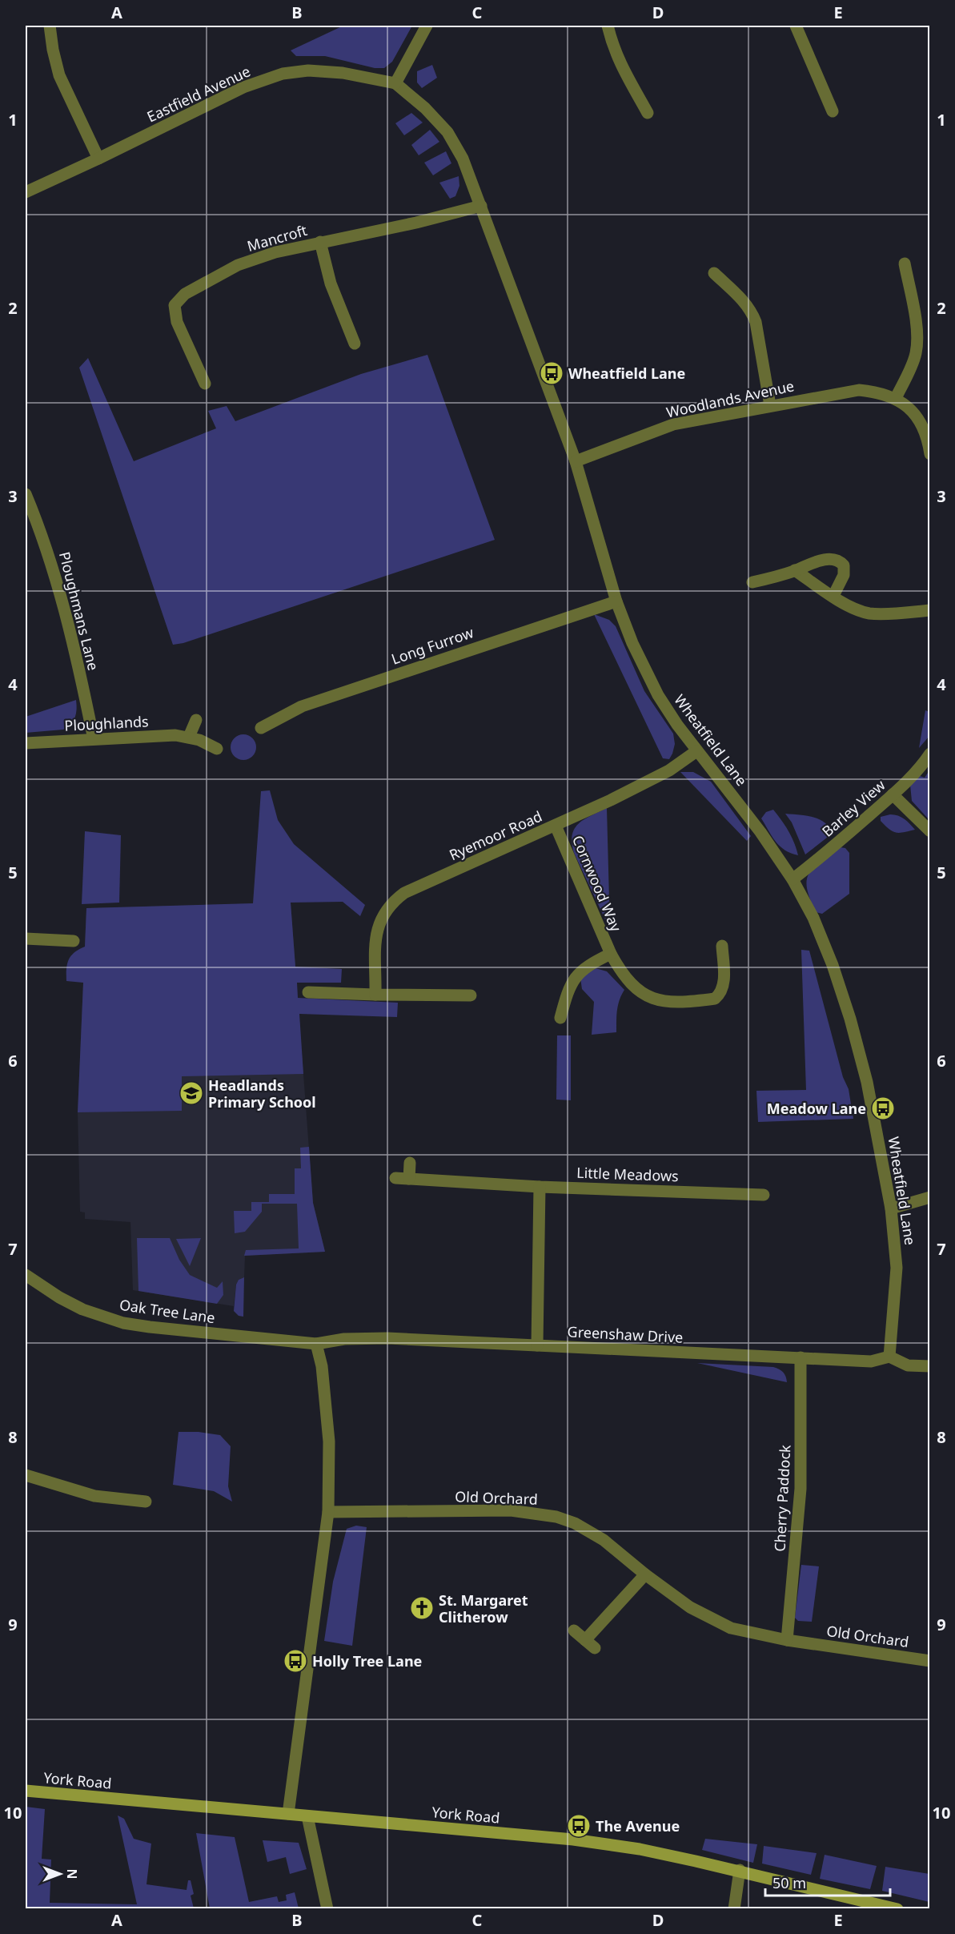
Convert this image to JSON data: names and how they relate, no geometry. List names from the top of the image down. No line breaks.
{"streets":{"street":["Eastfield Avenue","Mancroft","Woodlands Avenue","Ploughmans Lane","Long Furrow","Ploughlands","Wheatfield Lane","Barley View","Ryemoor Road","Cornwood Way","Little Meadows","Oak Tree Lane","Greenshaw Drive","Old Orchard","Cherry Paddock","York Road"]},"crossings":[["Eastfield Avenue","Wheatfield Lane"],["Mancroft","Wheatfield Lane"],["Woodlands Avenue","Wheatfield Lane"],["Ploughmans Lane","Ploughlands"],["Long Furrow","Wheatfield Lane"],["Wheatfield Lane","Barley View"],["Wheatfield Lane","Ryemoor Road"],["Wheatfield Lane","Greenshaw Drive"],["Ryemoor Road","Cornwood Way"],["Oak Tree Lane","Greenshaw Drive"],["Greenshaw Drive","Cherry Paddock"],["Old Orchard","Cherry Paddock"]],"places":{"bus stop":["Wheatfield Lane","Meadow Lane","Holly Tree Lane","The Avenue"],"school or university":["Headlands Primary School"],"church":["St. Margaret Clitherow"]},"scale_bar":"50 m","north":"right","grid":{"columns":["A","B","C","D","E"],"rows":["1","2","3","4","5","6","7","8","9","10"]}}
